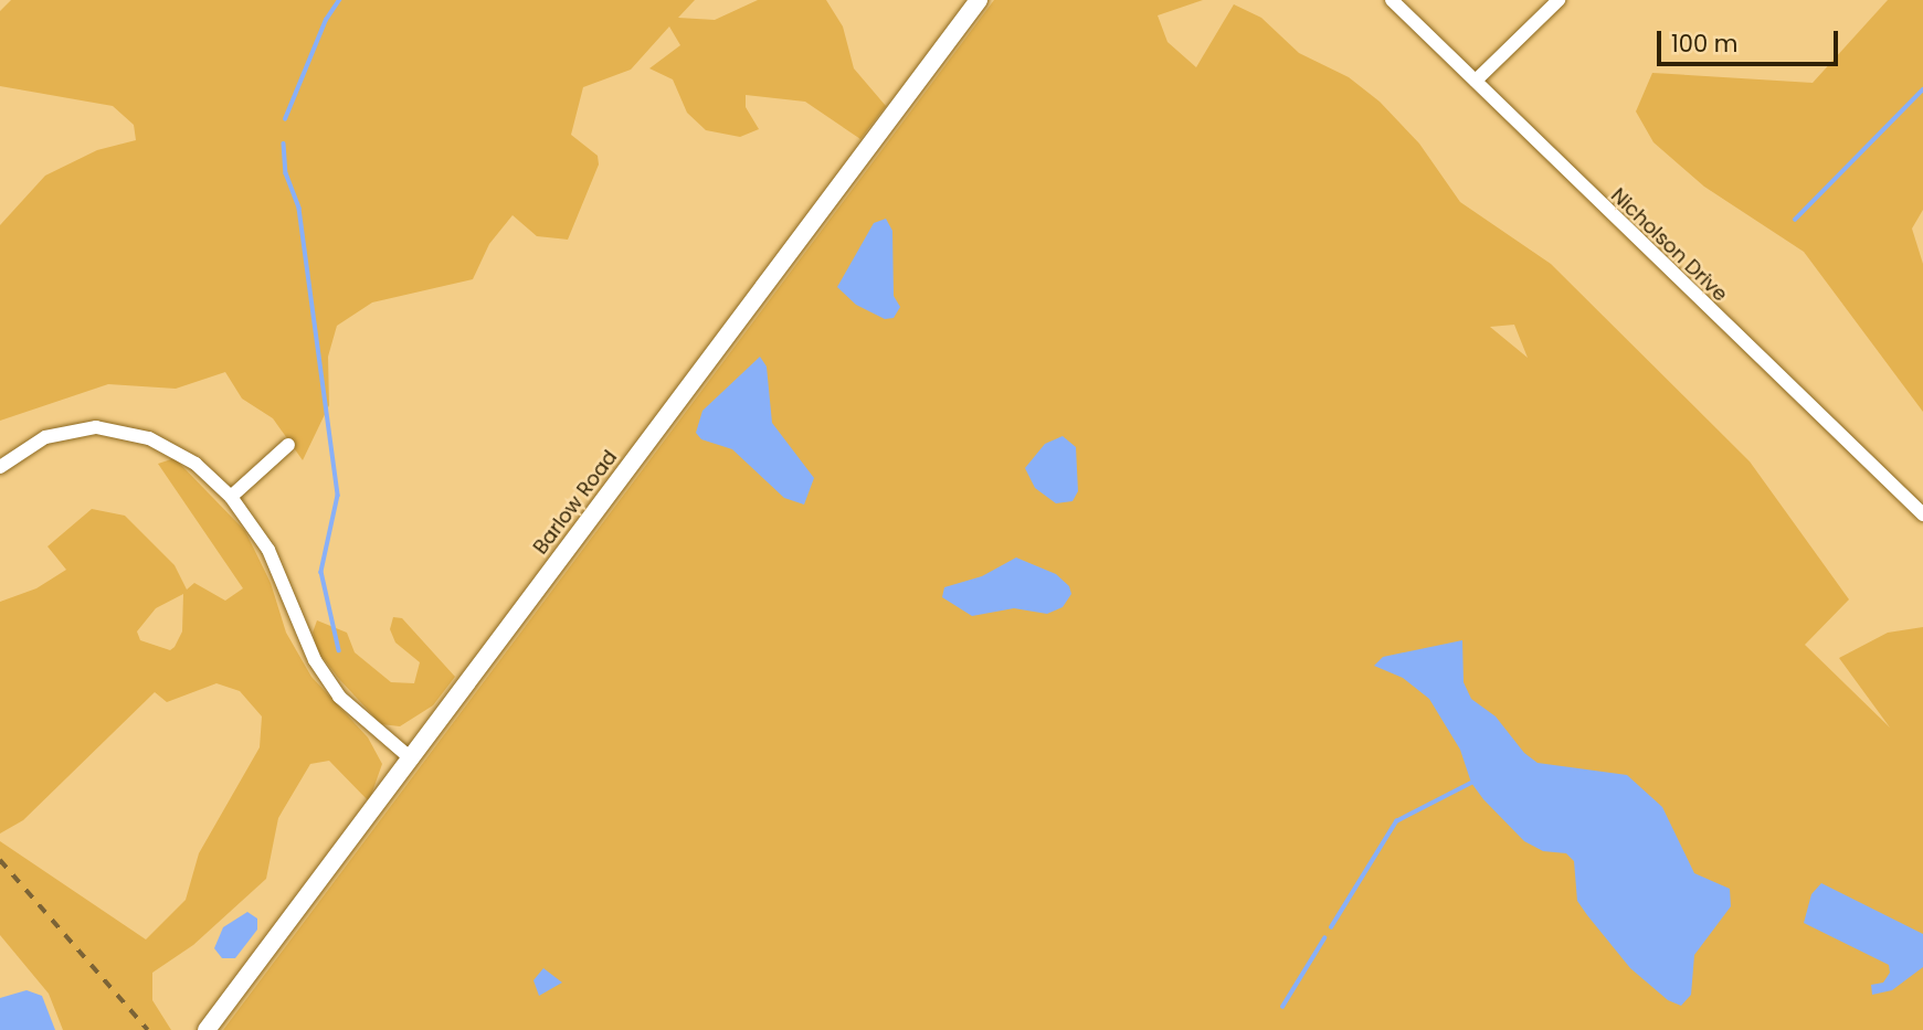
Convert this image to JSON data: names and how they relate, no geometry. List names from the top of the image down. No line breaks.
{"streets":{"street":["Nicholson Drive","Barlow Road"]},"scale_bar":"100 m"}
